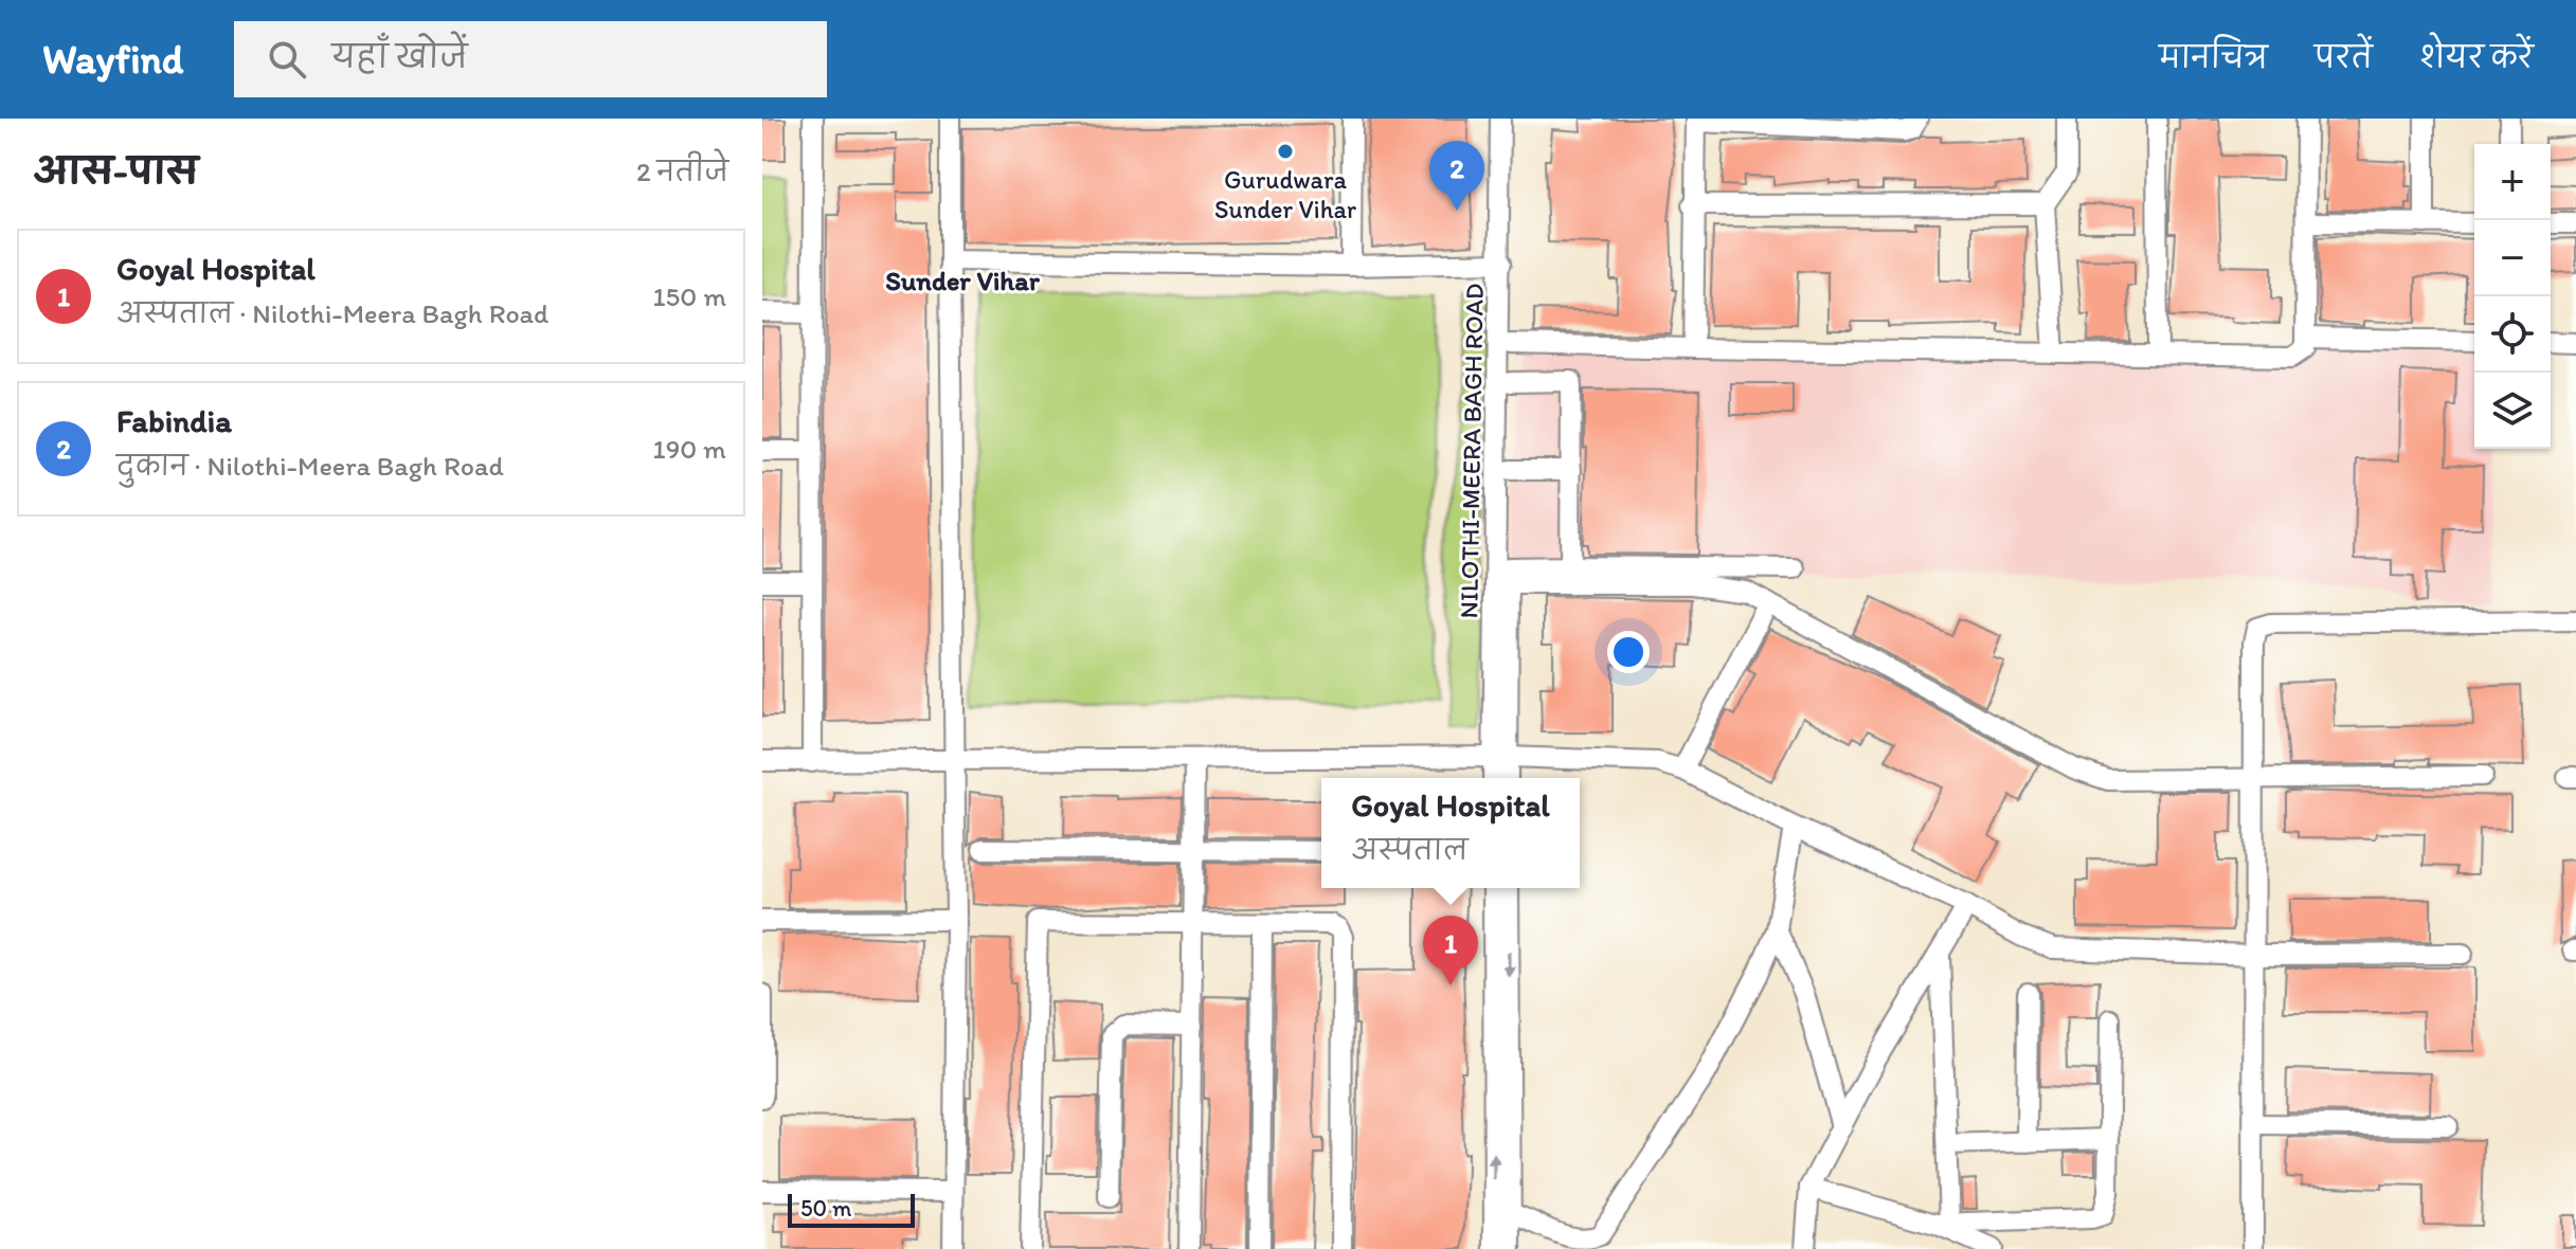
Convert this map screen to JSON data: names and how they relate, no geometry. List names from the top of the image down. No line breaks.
{"streets":{"street":["NILOTHI-MEERA BAGH ROAD"]},"districts":["Sunder Vihar"],"places":["Gurudwara Sunder Vihar"],"scale_bar":"50 m","page":{"header":"Wayfind","search":"यहाँ खोजें","nav":["मानचित्र","परतें","शेयर करें"],"heading":["आस-पास","2 नतीजे"],"pins":["2","1"],"map_buttons":["+","−"],"list":[{"mark":"1","name":"Goyal Hospital","note":"अस्पताल · Nilothi-Meera Bagh Road","value":"150 m"},{"mark":"2","name":"Fabindia","note":"दुकान · Nilothi-Meera Bagh Road","value":"190 m"}],"popup":["Goyal Hospital","अस्पताल"],"scale":"50 m"}}
